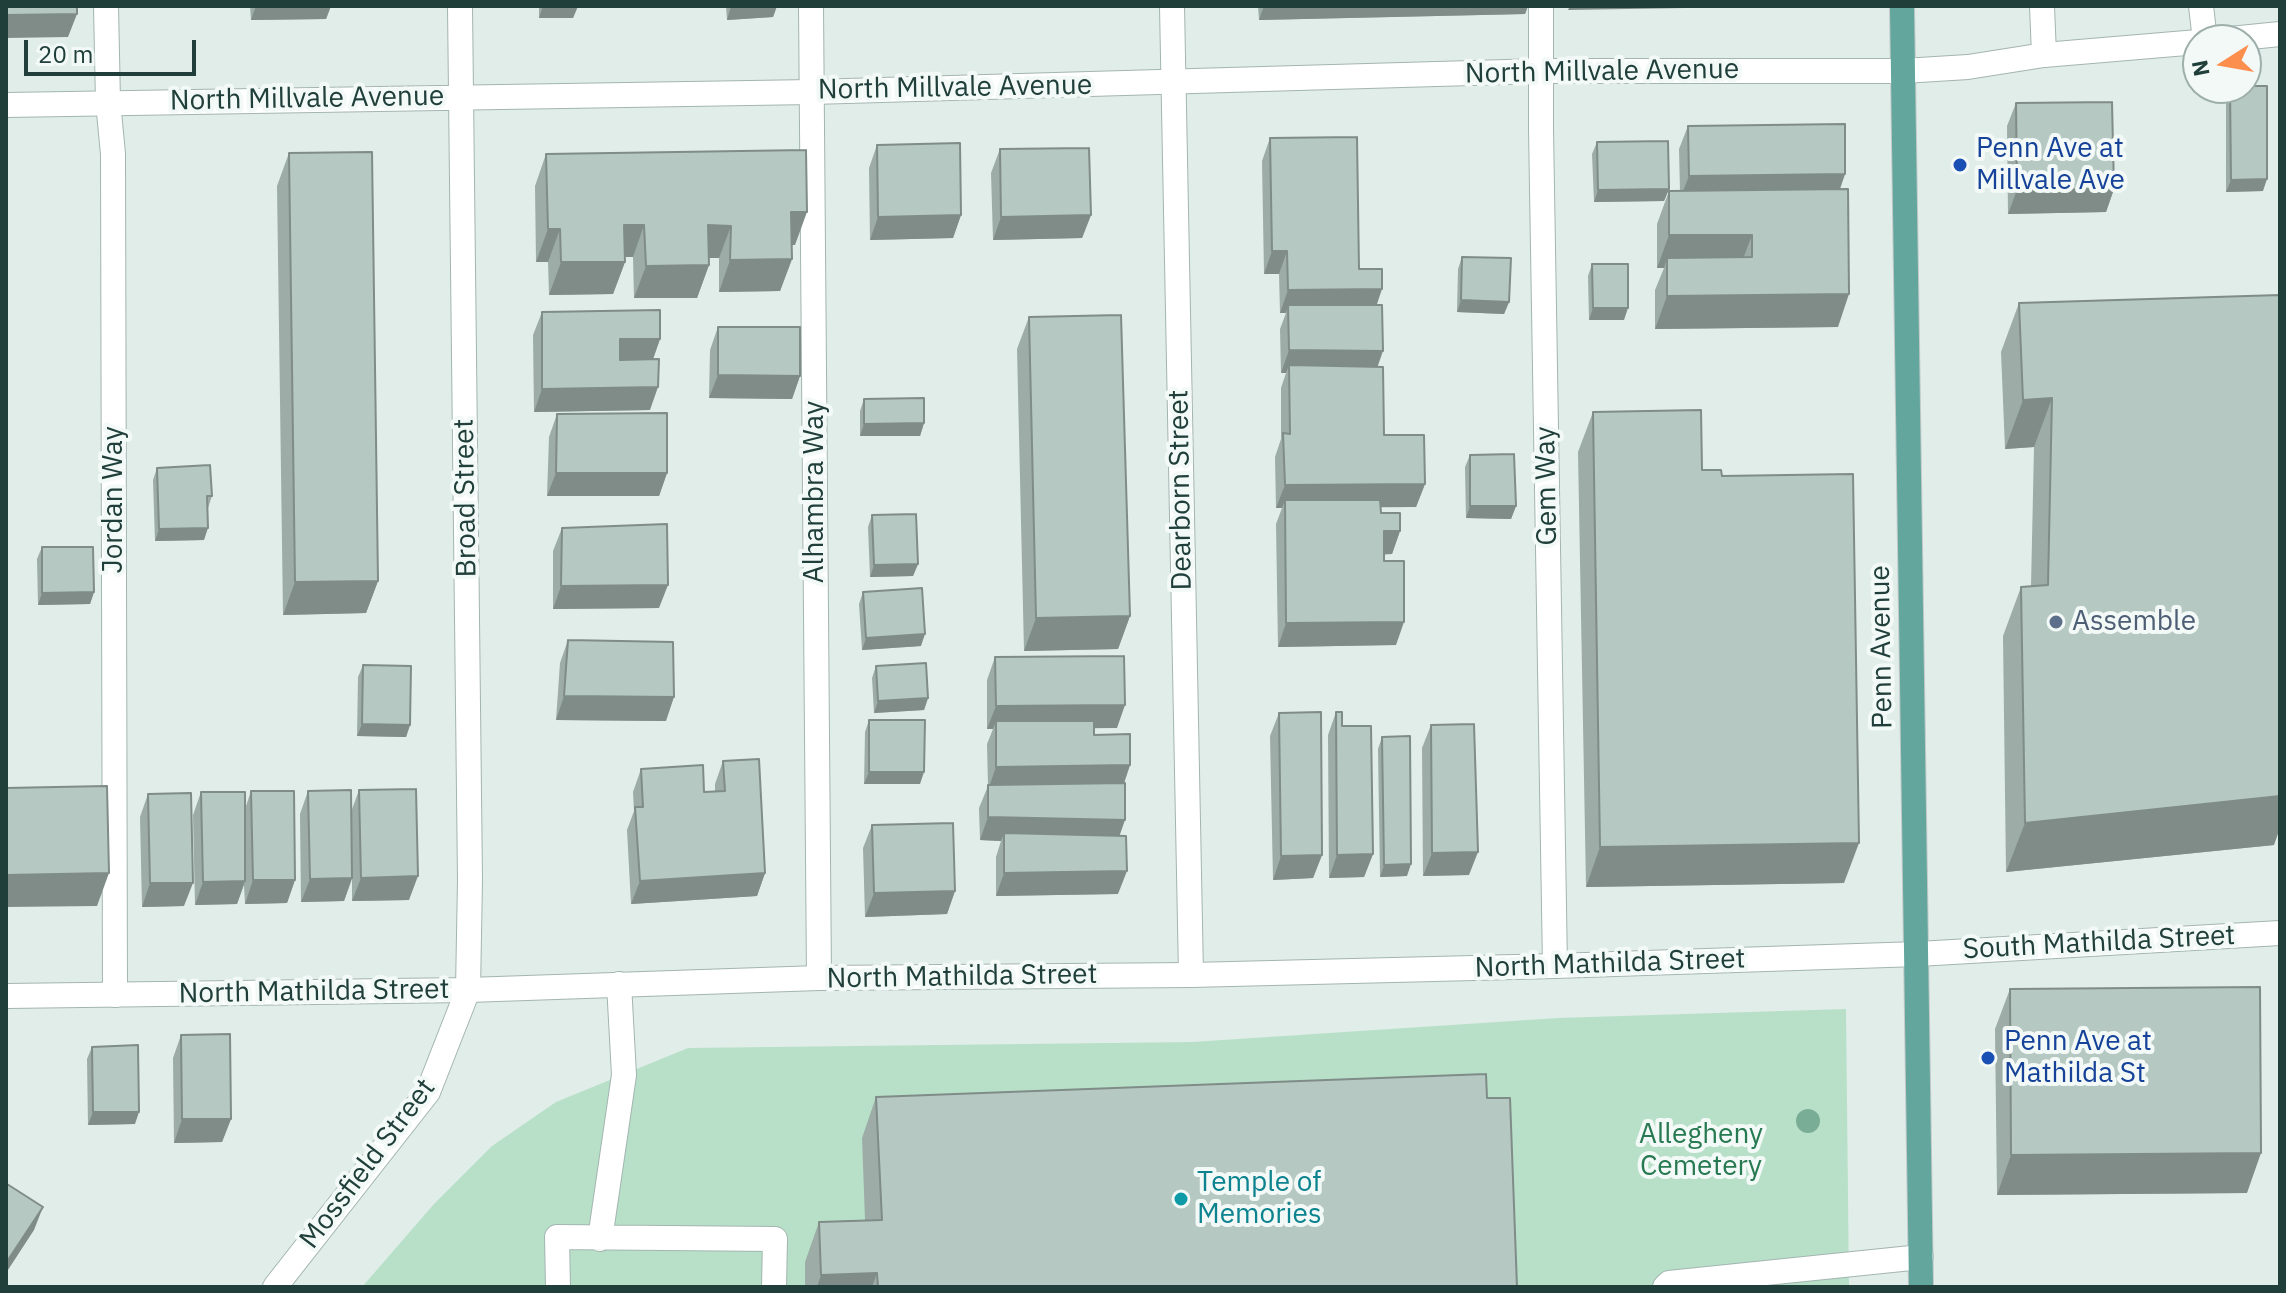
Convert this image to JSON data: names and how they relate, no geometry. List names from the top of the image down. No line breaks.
{"streets":{"main road":["Penn Avenue"],"street":["North Millvale Avenue","Gem Way","Dearborn Street","Alhambra Way","Broad Street","Jordan Way","South Mathilda Street","North Mathilda Street","Mossfield Street"]},"crossings":[["North Millvale Avenue","Gem Way"],["North Millvale Avenue","Dearborn Street"],["North Millvale Avenue","Alhambra Way"],["North Millvale Avenue","Broad Street"],["North Millvale Avenue","Jordan Way"],["North Millvale Avenue","Penn Avenue"],["Gem Way","North Mathilda Street"],["Dearborn Street","North Mathilda Street"],["Alhambra Way","North Mathilda Street"],["Broad Street","North Mathilda Street"],["Broad Street","Mossfield Street"],["Jordan Way","North Mathilda Street"],["Penn Avenue","South Mathilda Street"],["Penn Avenue","North Mathilda Street"],["South Mathilda Street","North Mathilda Street"],["North Mathilda Street","Mossfield Street"]],"parks":["Allegheny Cemetery"],"places":["Penn Ave at Millvale Ave","Assemble","Penn Ave at Mathilda St","Temple of Memories"],"scale_bar":"20 m","north":"left"}
